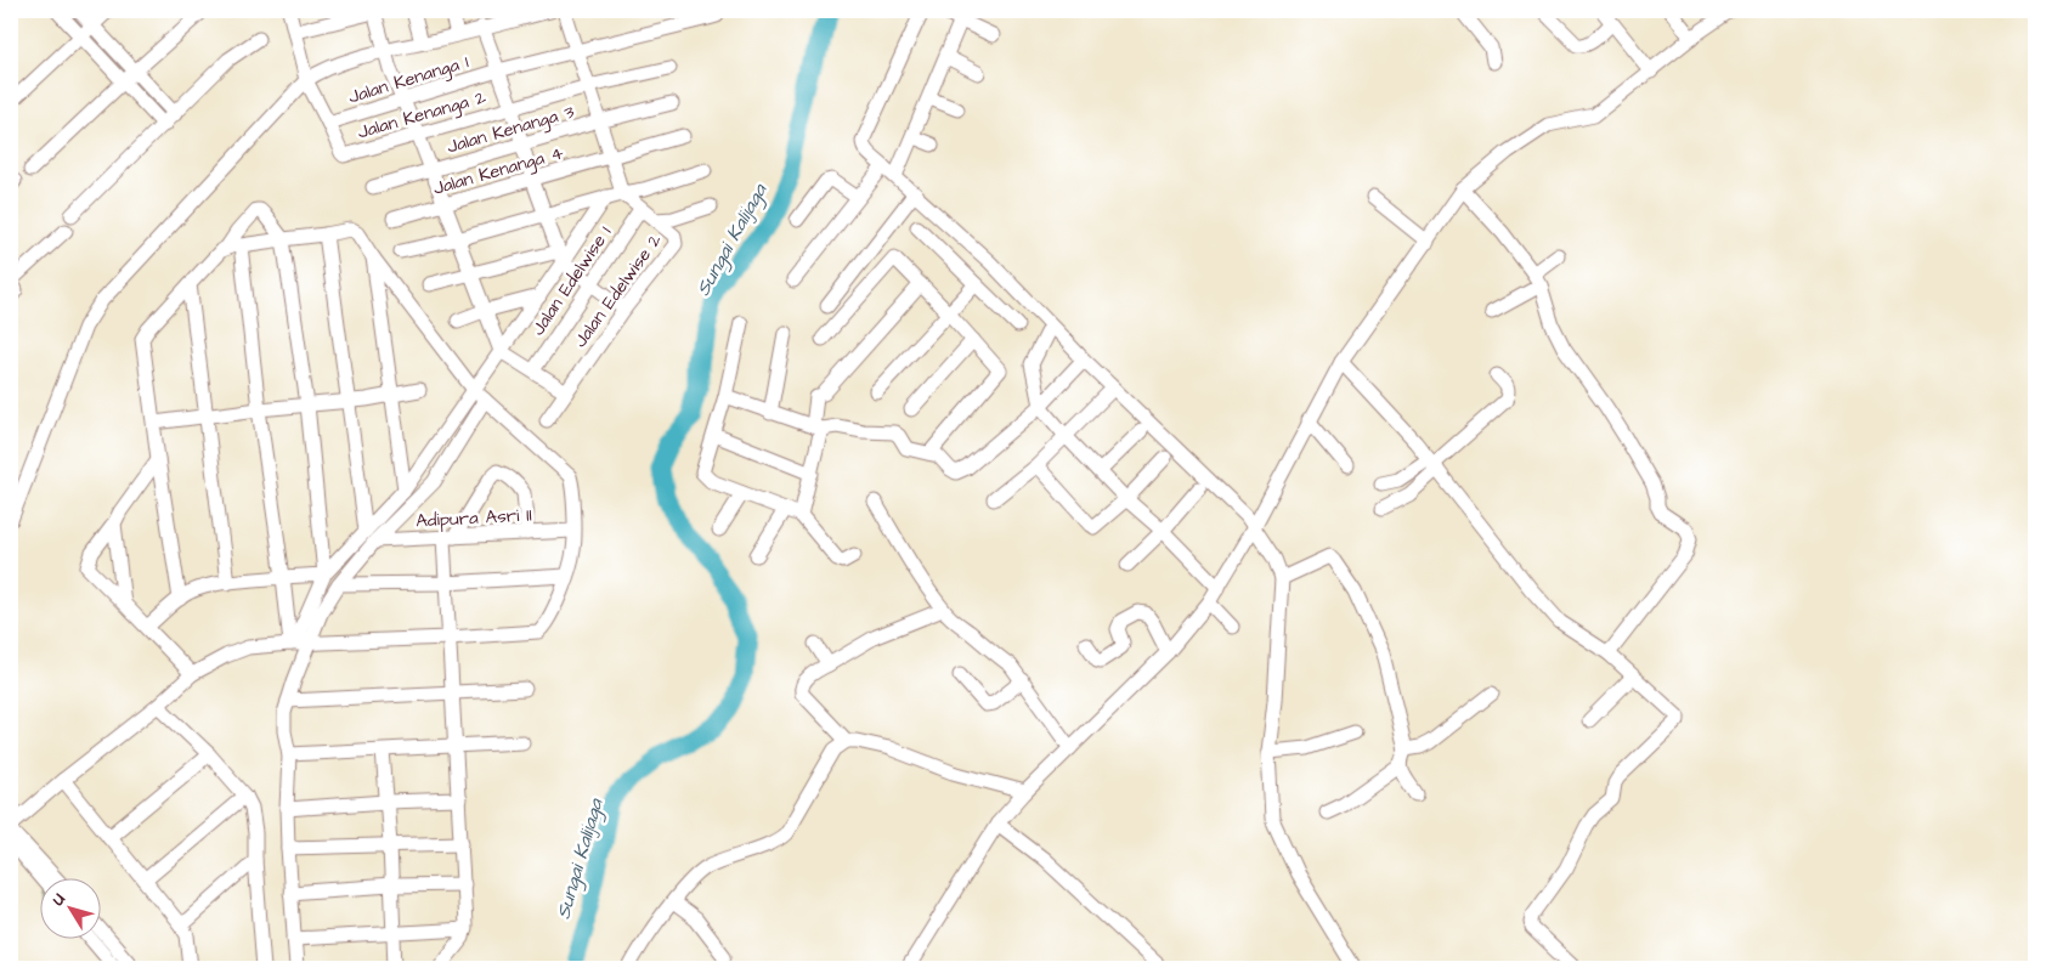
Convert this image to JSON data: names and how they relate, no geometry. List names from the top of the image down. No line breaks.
{"streets":{"street":["Jalan Kenanga 1","Jalan Kenanga 2","Jalan Kenanga 3","Jalan Kenanga 4","Jalan Edelwise 1","Jalan Edelwise 2","Adipura Asri II"]},"crossings":[["Jalan Kenanga 1","Jalan Kenanga 2"],["Jalan Edelwise 1","Jalan Edelwise 2"]],"water":["Sungai Kalijaga"],"north":"top left"}
